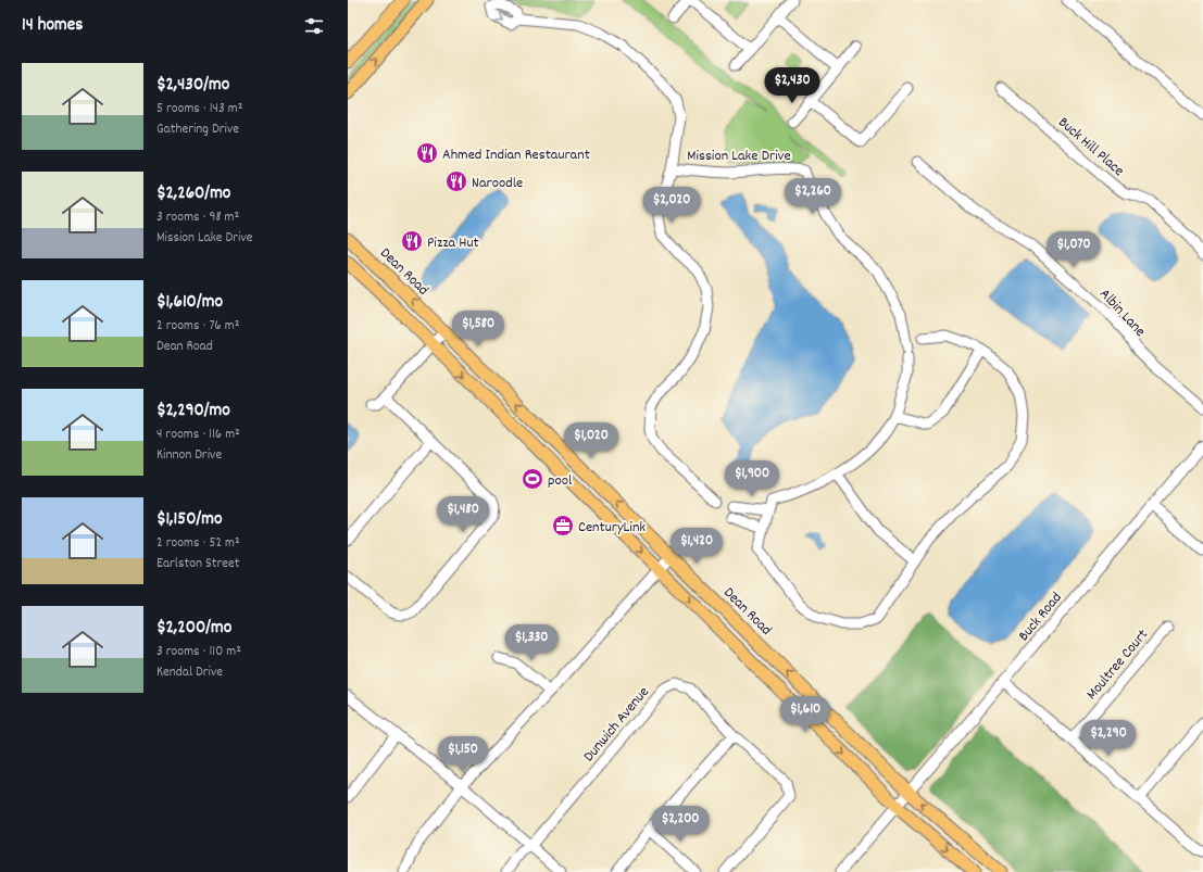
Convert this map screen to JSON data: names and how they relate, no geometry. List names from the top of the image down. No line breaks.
{"streets":{"main road":["Dean Road"],"street":["Buck Hill Place","Mission Lake Drive","Albin Lane","Buck Road","Moultree Court","Dunwich Avenue"]},"crossings":[["Dean Road","Buck Road"]],"places":{"restaurant":["Ahmed Indian Restaurant","Naroodle","Pizza Hut"],"sports":["pool"],"office":["CenturyLink"]},"page":{"heading":"14 homes","list":[{"name":"$2,430/mo","note":"5 rooms · 143 m² · Gathering Drive"},{"name":"$2,260/mo","note":"3 rooms · 98 m² · Mission Lake Drive"},{"name":"$1,610/mo","note":"2 rooms · 76 m² · Dean Road"},{"name":"$2,290/mo","note":"4 rooms · 116 m² · Kinnon Drive"},{"name":"$1,150/mo","note":"2 rooms · 52 m² · Earlston Street"},{"name":"$2,200/mo","note":"3 rooms · 110 m² · Kendal Drive"}],"price":["$2,430","$2,260","$2,020","$1,070","$1,580","$1,020","$1,900","$1,480","$1,420","$1,330","$1,610","$2,290","$1,150","$2,200"]}}
